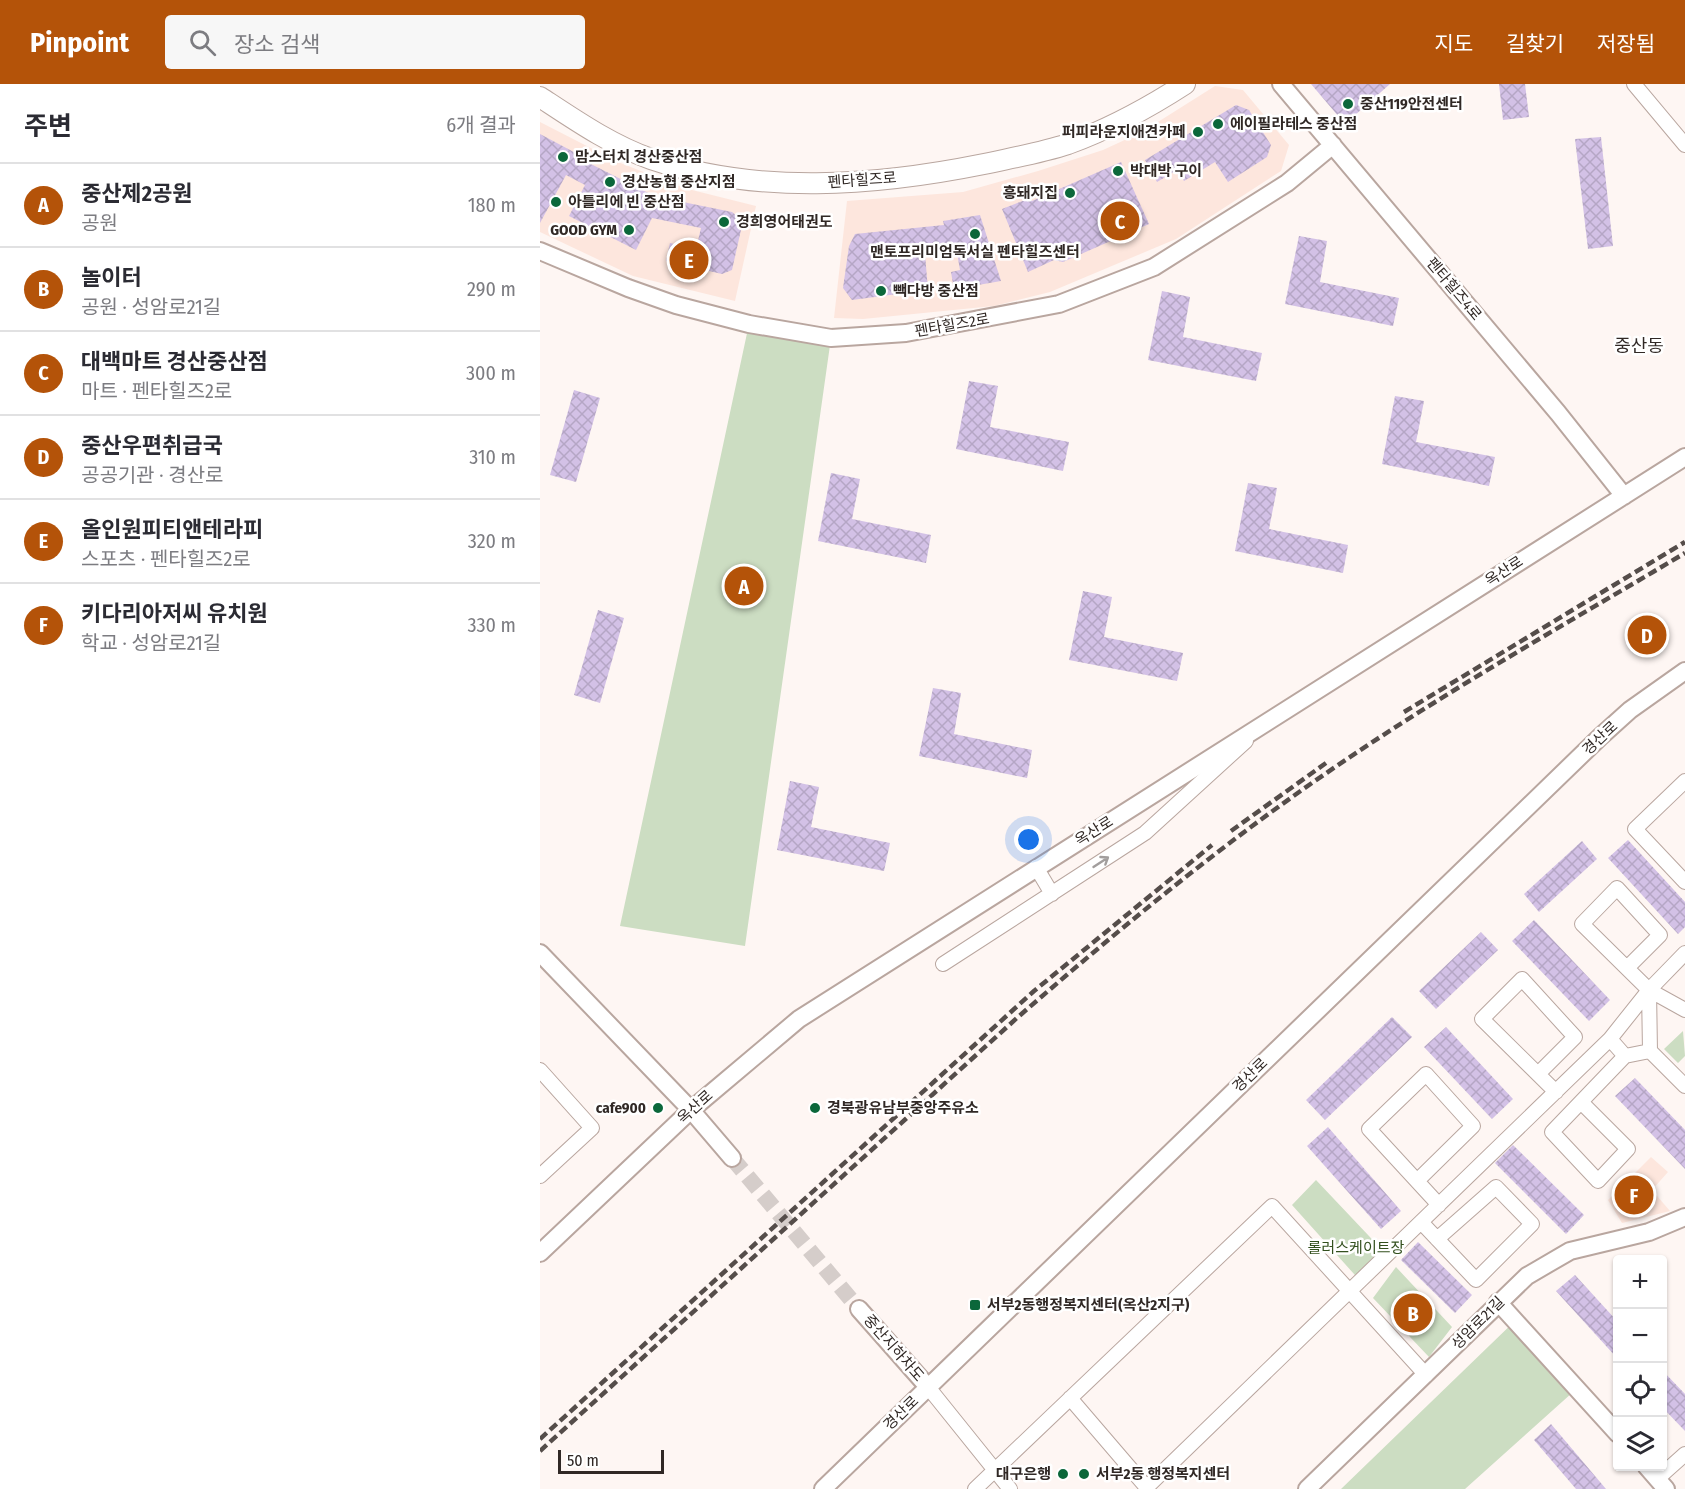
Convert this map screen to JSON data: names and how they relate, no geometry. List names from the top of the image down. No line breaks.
{"streets":{"main road":["펜타힐즈로"],"street":["펜타힐즈4로","펜타힐즈2로","옥산로","경산로","성암로21길","중산지하차도"]},"crossings":[["펜타힐즈4로","펜타힐즈2로"],["펜타힐즈4로","옥산로"],["경산로","중산지하차도"]],"districts":["중산동"],"parks":["롤러스케이트장"],"places":{"other":["중산119안전센터","에이필라테스 중산점","퍼피라운지애견카페","맘스터치 경산중산점","박대박 구이","경산농협 중산지점","흥돼지집","아틀리에 빈 중산점","경희영어태권도","GOOD GYM","맨토프리미엄독서실 펜타힐즈센터","빽다방 중산점","cafe900","경북광유남부중앙주유소","대구은행","서부2동 행정복지센터"],"transit":["서부2동행정복지센터(옥산2지구)"]},"scale_bar":"50 m","page":{"header":"Pinpoint","search":"장소 검색","nav":["지도","길찾기","저장됨"],"heading":["주변","6개 결과"],"list":[{"mark":"A","name":"중산제2공원","note":"공원","value":"180 m"},{"mark":"B","name":"놀이터","note":"공원 · 성암로21길","value":"290 m"},{"mark":"C","name":"대백마트 경산중산점","note":"마트 · 펜타힐즈2로","value":"300 m"},{"mark":"D","name":"중산우편취급국","note":"공공기관 · 경산로","value":"310 m"},{"mark":"E","name":"올인원피티앤테라피","note":"스포츠 · 펜타힐즈2로","value":"320 m"},{"mark":"F","name":"키다리아저씨 유치원","note":"학교 · 성암로21길","value":"330 m"}],"pins":["C","E","A","D","F","B"],"map_buttons":["+","−"],"scale":"50 m"}}
